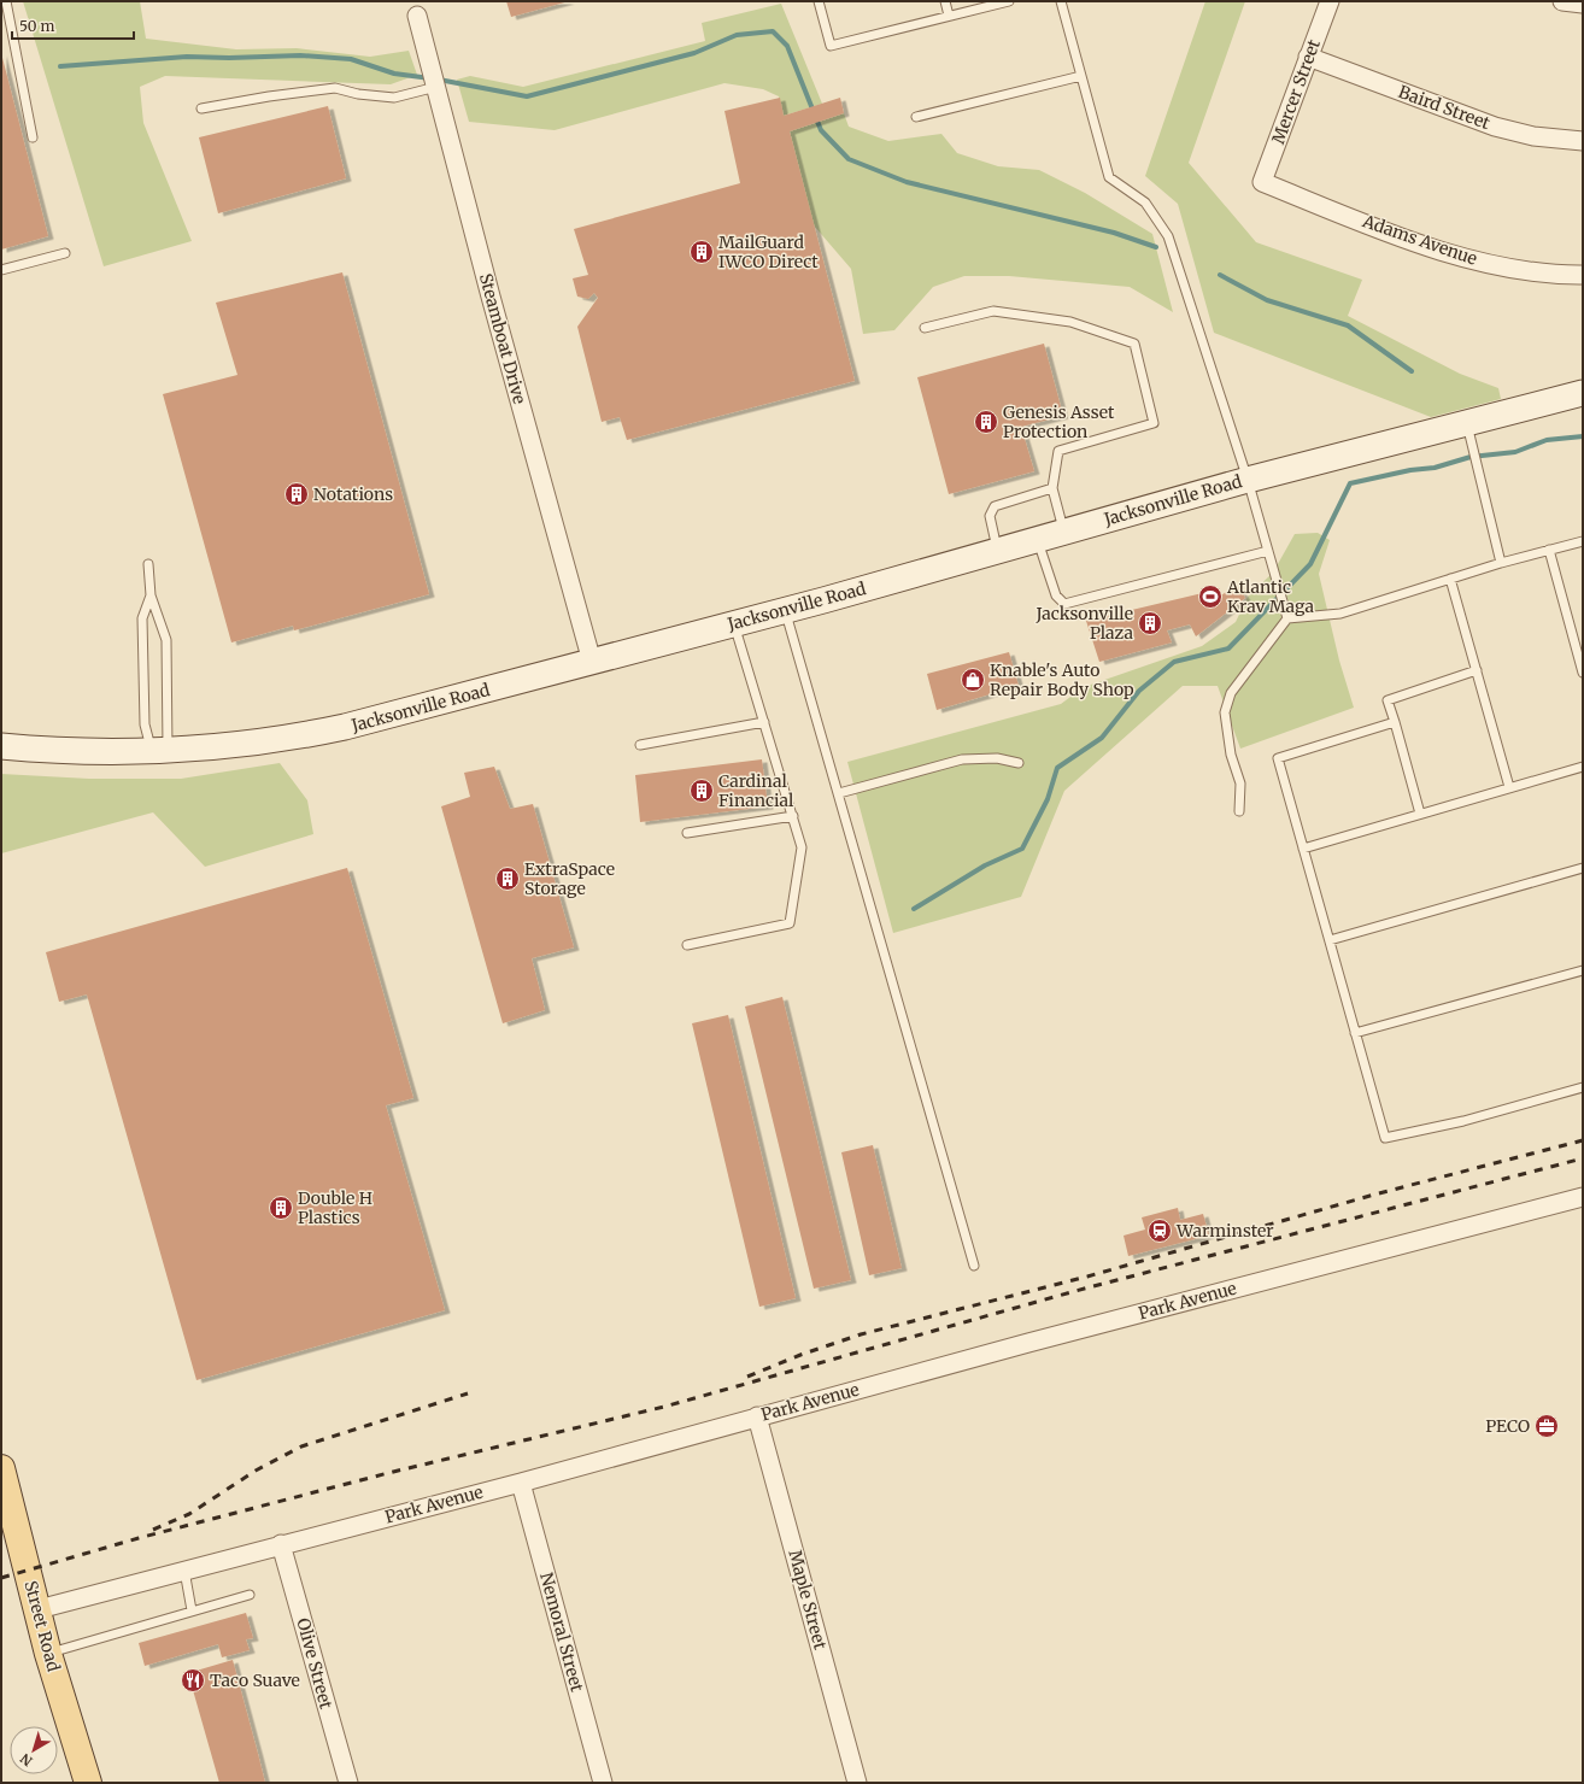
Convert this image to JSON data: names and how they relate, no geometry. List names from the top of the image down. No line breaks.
{"streets":{"main road":["Jacksonville Road","Street Road"],"street":["Mercer Street","Baird Street","Adams Avenue","Steamboat Drive","Park Avenue","Maple Street","Nemoral Street","Olive Street"]},"crossings":[["Mercer Street","Baird Street"],["Mercer Street","Adams Avenue"],["Steamboat Drive","Jacksonville Road"],["Park Avenue","Maple Street"],["Park Avenue","Street Road"],["Park Avenue","Nemoral Street"],["Park Avenue","Olive Street"]],"places":{"building":["MailGuard IWCO Direct","Genesis Asset Protection","Notations","Jacksonville Plaza","Cardinal Financial","ExtraSpace Storage","Double H Plastics"],"sports":["Atlantic Krav Maga"],"shop":["Knable's Auto Repair Body Shop"],"station":["Warminster"],"office":["PECO"],"restaurant":["Taco Suave"]},"scale_bar":"50 m","north":"bottom left"}
